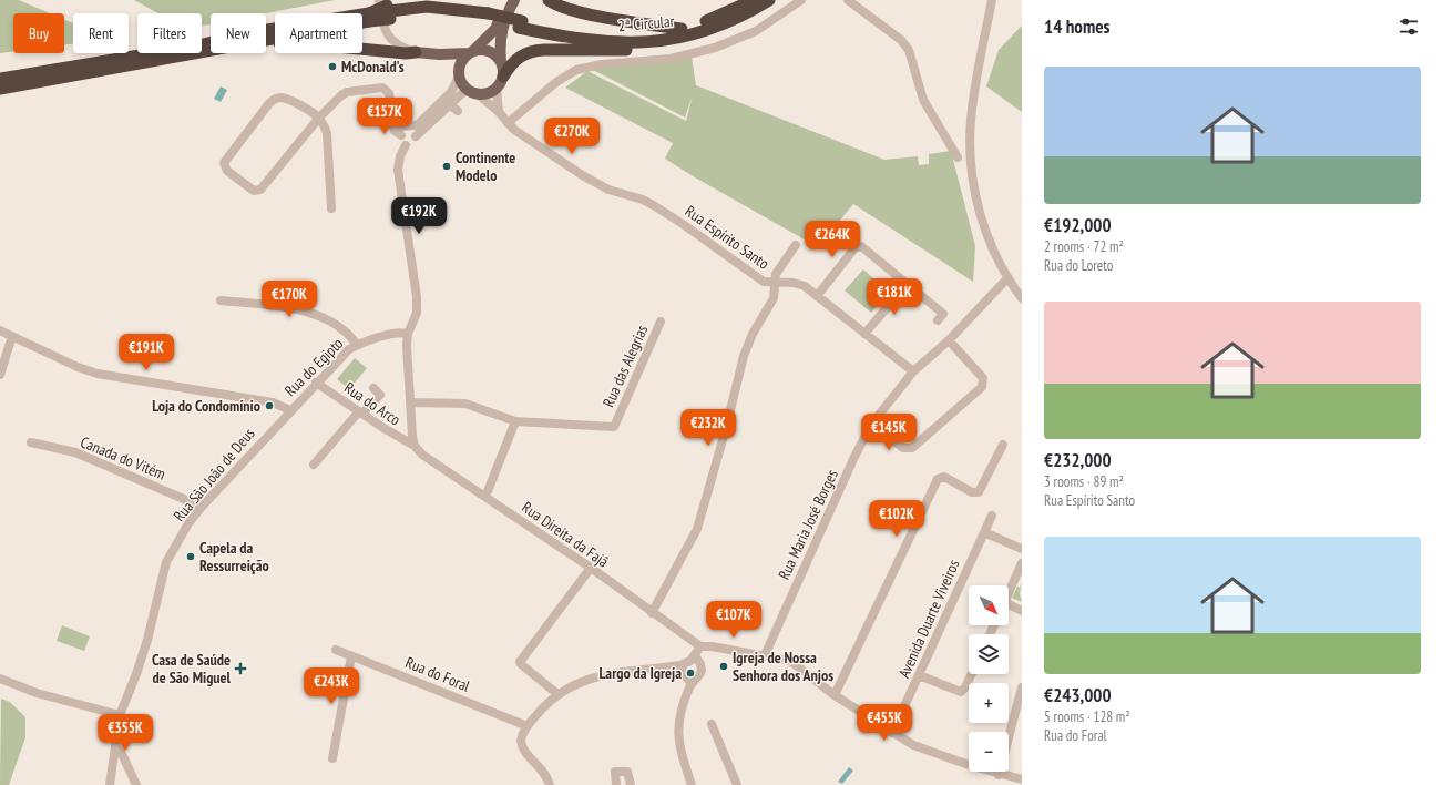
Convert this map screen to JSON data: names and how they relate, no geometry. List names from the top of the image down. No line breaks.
{"streets":{"highway":["2ª Circular"],"street":["Rua Espírito Santo","Rua das Alegrias","Rua do Egipto","Rua do Arco","Canada do Vitém","Rua São João de Deus","Rua Maria José Borges","Rua Direita da Fajã","Avenida Duarte Viveiros","Rua do Foral"]},"crossings":[["Rua Espírito Santo","Rua Direita da Fajã"],["Rua do Egipto","Rua do Arco"],["Rua do Egipto","Rua São João de Deus"],["Rua do Arco","Rua Direita da Fajã"],["Canada do Vitém","Rua São João de Deus"]],"places":{"other":["McDonald's","Continente Modelo","Loja do Condomínio","Capela da Ressurreição","Igreja de Nossa Senhora dos Anjos","Largo da Igreja"],"health":["Casa de Saúde de São Miguel"]},"north":"bottom right","page":{"heading":"14 homes","chip":["Buy","Rent","Filters","New","Apartment"],"list":[{"name":"€192,000","note":"2 rooms · 72 m² · Rua do Loreto"},{"name":"€232,000","note":"3 rooms · 89 m² · Rua Espírito Santo"},{"name":"€243,000","note":"5 rooms · 128 m² · Rua do Foral"}],"price":["€157K","€270K","€192K","€264K","€181K","€170K","€191K","€232K","€145K","€102K","€107K","€243K","€455K","€355K"],"map_buttons":["+","−"]}}
